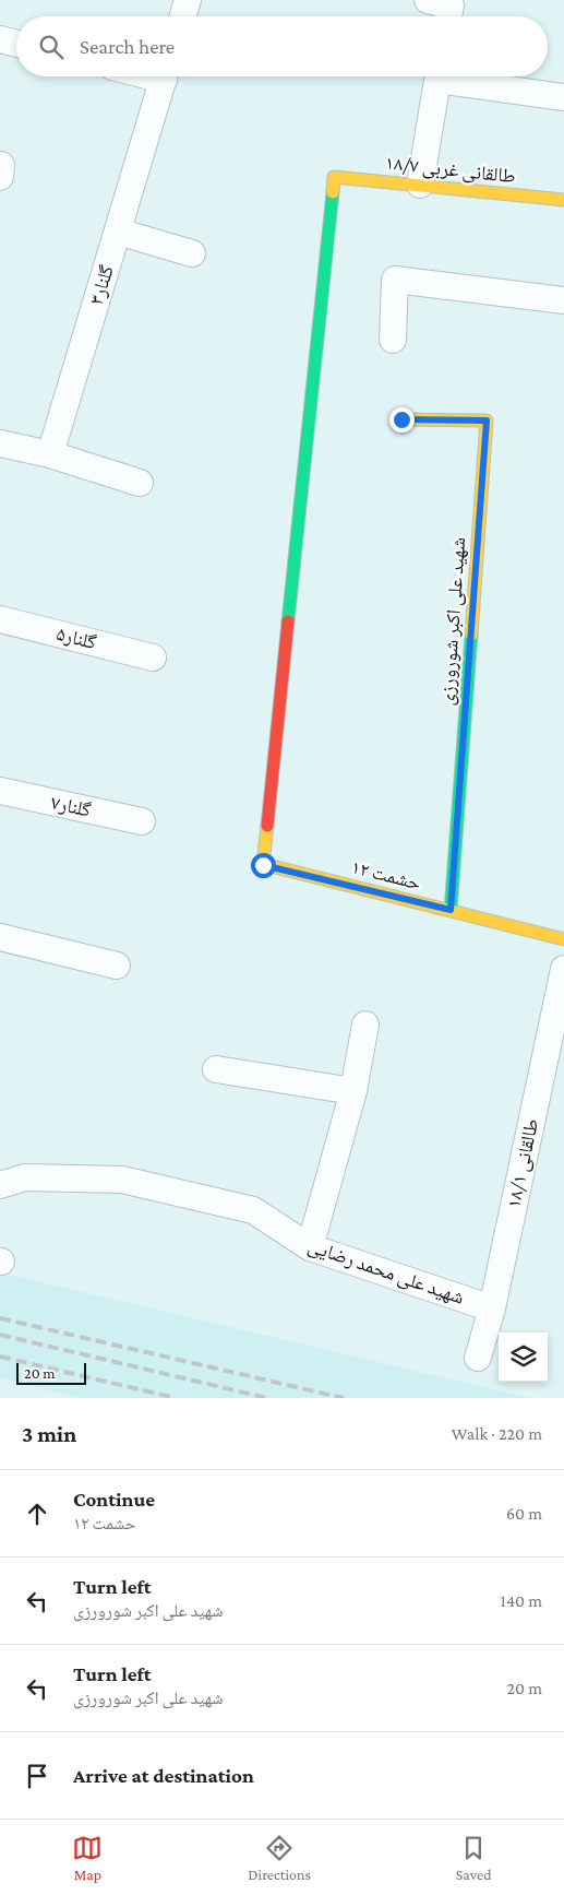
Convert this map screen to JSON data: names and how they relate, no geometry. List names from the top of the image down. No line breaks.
{"streets":{"street":["طالقانی غربی ۱۸/۷","گلنار۳","شهید علی اکبر شورورزی","گلنار۵","گلنار۷","حشمت ۱۲","طالقانی ۱۸/۱","شهید علی محمد رضایی"]},"crossings":[["طالقانی غربی ۱۸/۷","حشمت ۱۲"],["شهید علی اکبر شورورزی","حشمت ۱۲"],["طالقانی ۱۸/۱","شهید علی محمد رضایی"]],"scale_bar":"20 m","page":{"search":"Search here","scale":"20 m","heading":["3 min","Walk · 220 m"],"list":[["Continue","حشمت ۱۲","60 m"],["Turn left","شهید علی اکبر شورورزی","140 m"],["Turn left","شهید علی اکبر شورورزی","20 m"],"Arrive at destination"],"nav":["Map","Directions","Saved"]}}
